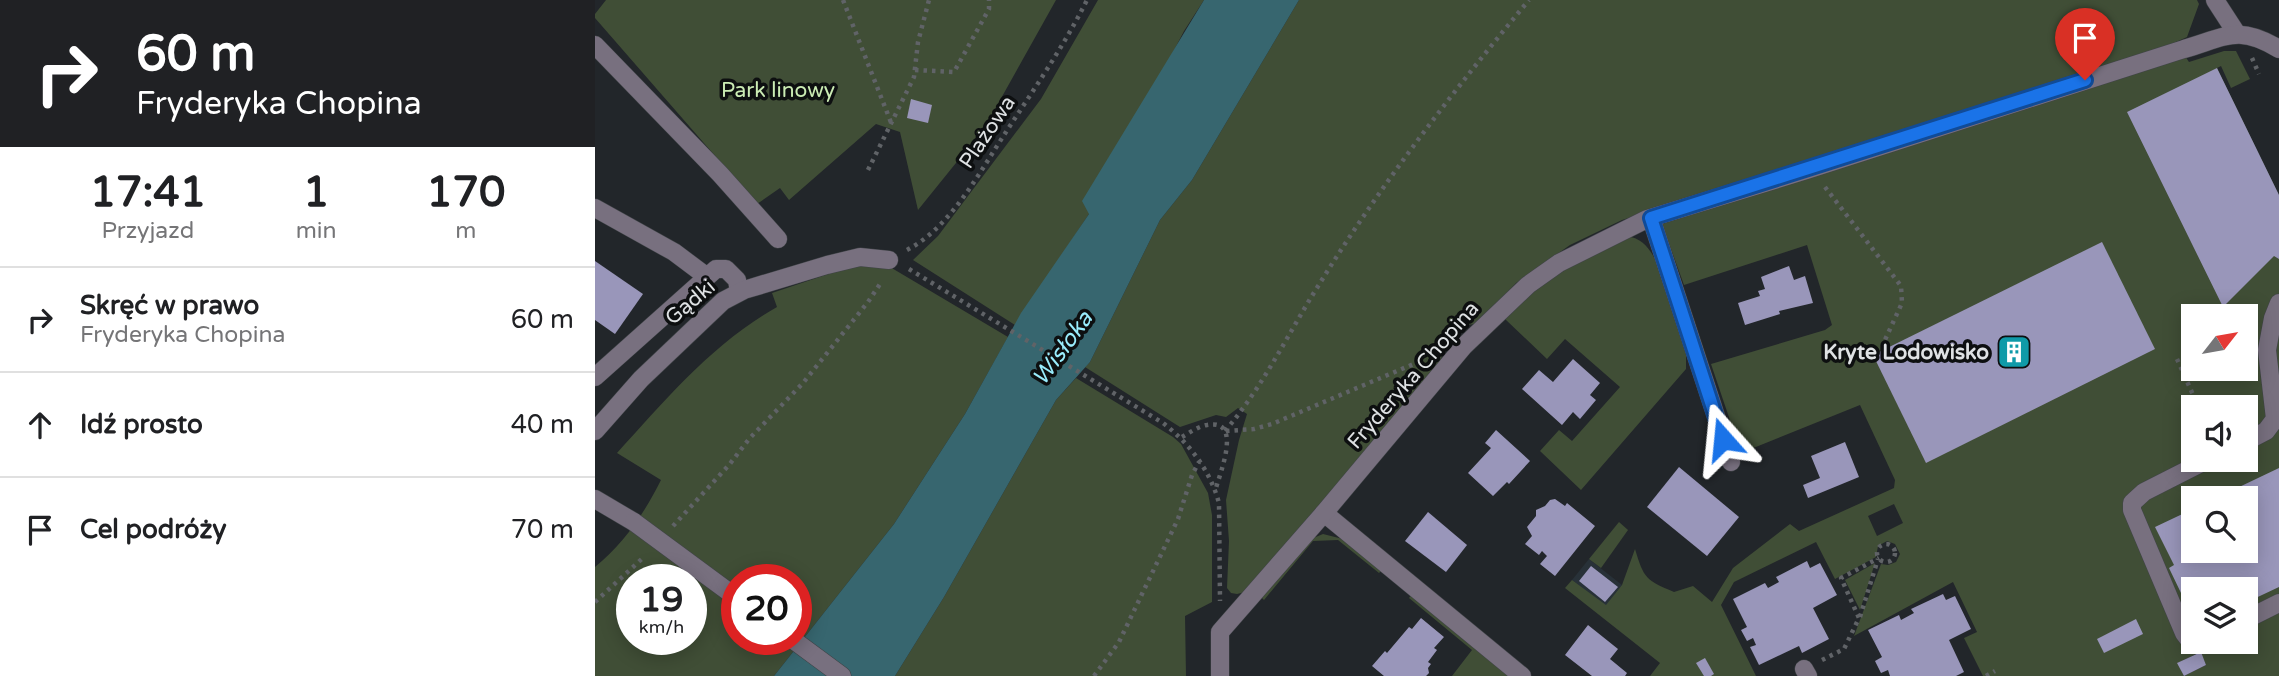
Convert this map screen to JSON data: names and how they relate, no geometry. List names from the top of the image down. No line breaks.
{"streets":{"street":["Gądki","Fryderyka Chopina"],"path":["Plażowa"]},"crossings":[["Plażowa","Gądki"]],"water":["Wisłoka"],"parks":["Park linowy"],"places":{"building":["Kryte Lodowisko"]},"north":"top right","page":{"turn":["60 m","Fryderyka Chopina"],"eta":["17:41","Przyjazd","1","min","170","m"],"list":[{"name":"Skręć w prawo","note":"Fryderyka Chopina","value":"60 m"},{"name":"Idź prosto","value":"40 m"},{"name":"Cel podróży","value":"70 m"}],"speed":"19 km/h","limit":"20"}}
